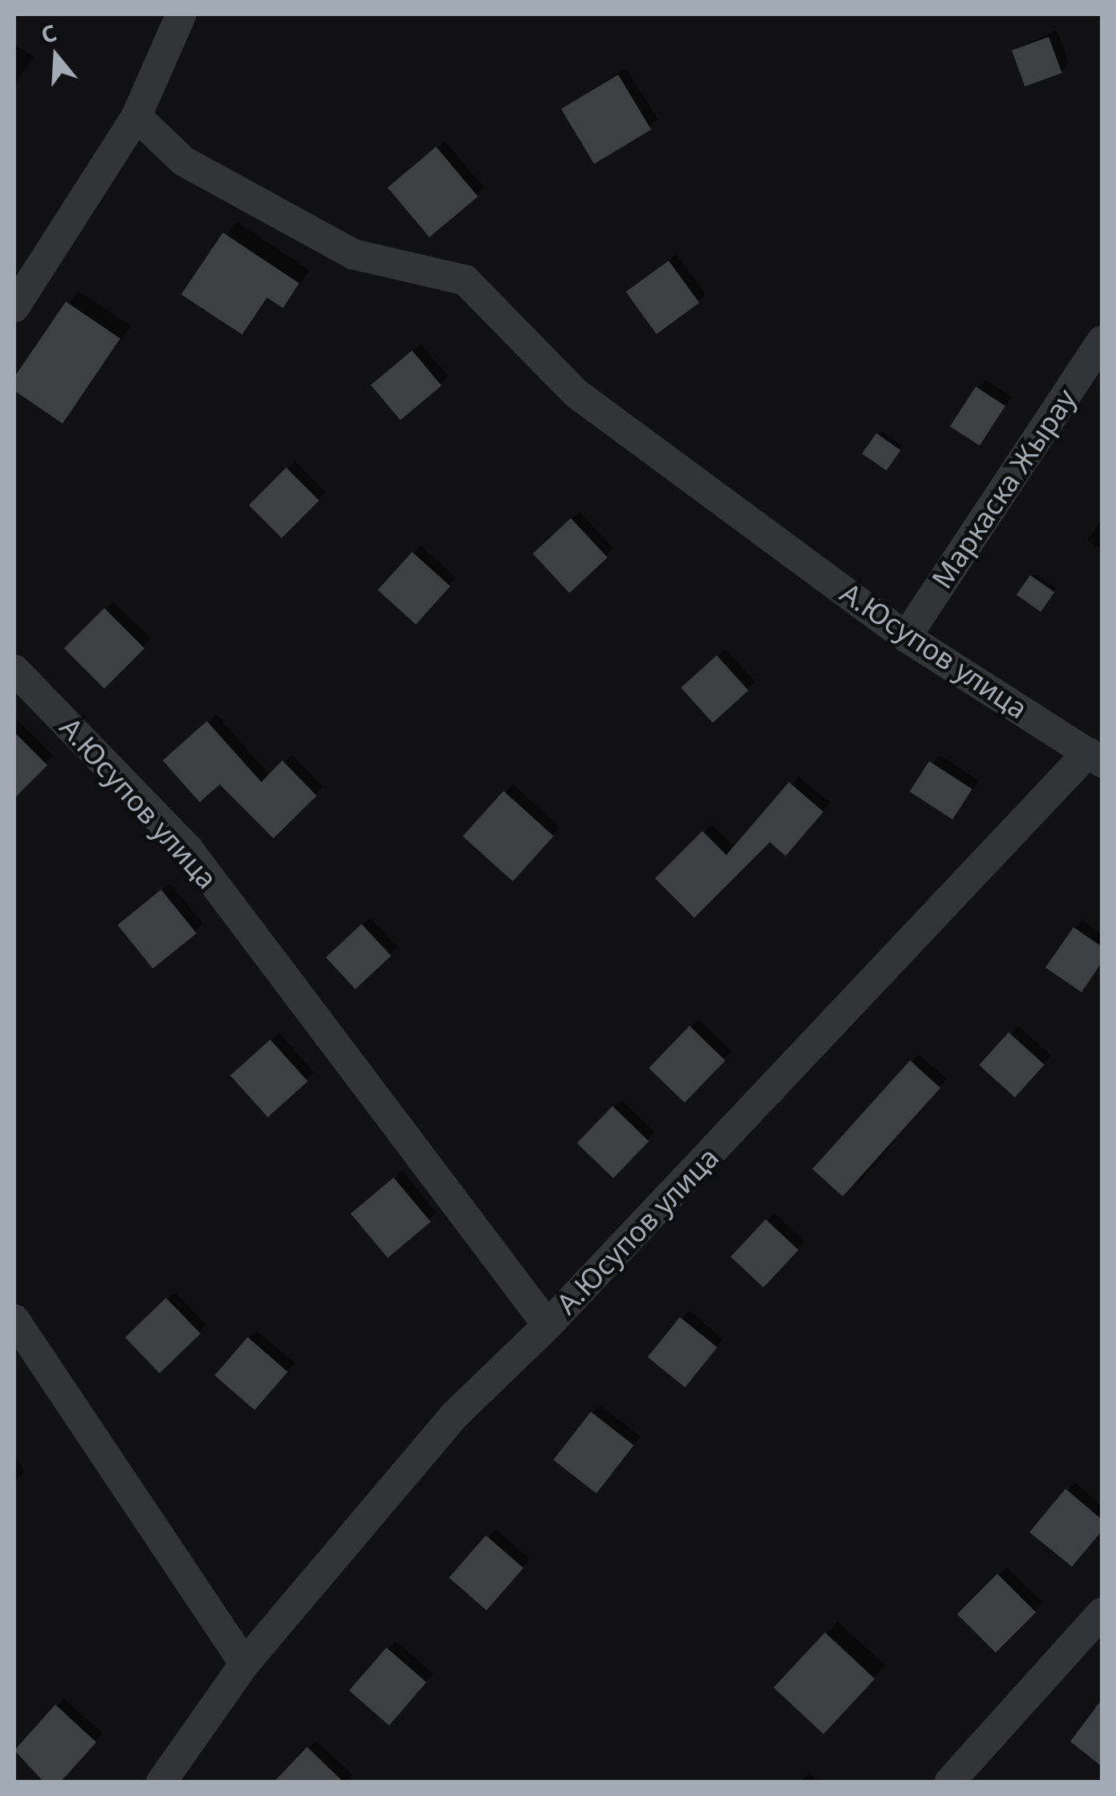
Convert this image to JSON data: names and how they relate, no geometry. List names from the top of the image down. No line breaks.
{"streets":{"street":["Маркаска Жырау","А.Юсупов улица"]},"crossings":[["Маркаска Жырау","А.Юсупов улица"]],"north":"top"}
